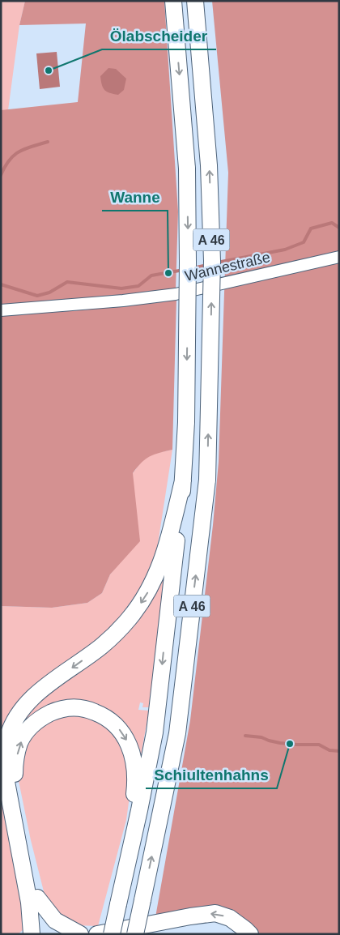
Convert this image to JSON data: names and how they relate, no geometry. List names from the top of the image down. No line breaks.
{"streets":{"highway":["A 46"],"street":["Wannestraße"]},"places":["Ölabscheider","Wanne","Schiultenhahns"]}
